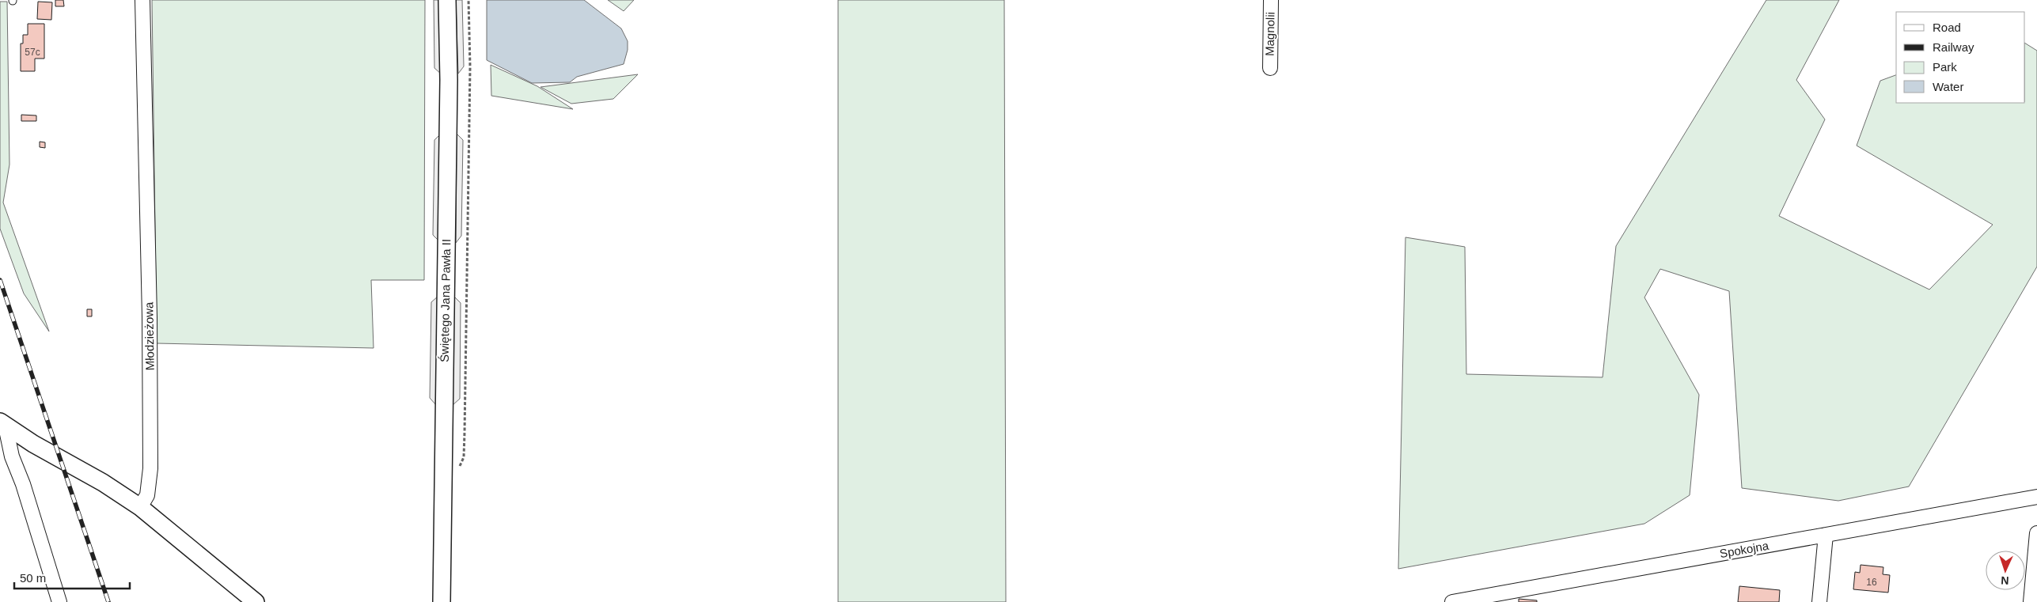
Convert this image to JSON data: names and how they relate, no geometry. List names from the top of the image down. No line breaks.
{"streets":{"street":["Magnolii","Świętego Jana Pawła II","Młodzieżowa","Spokojna"]},"house_numbers":["57c","16"],"legend":["Road","Railway","Park","Water"],"scale_bar":"50 m","north":"bottom"}
